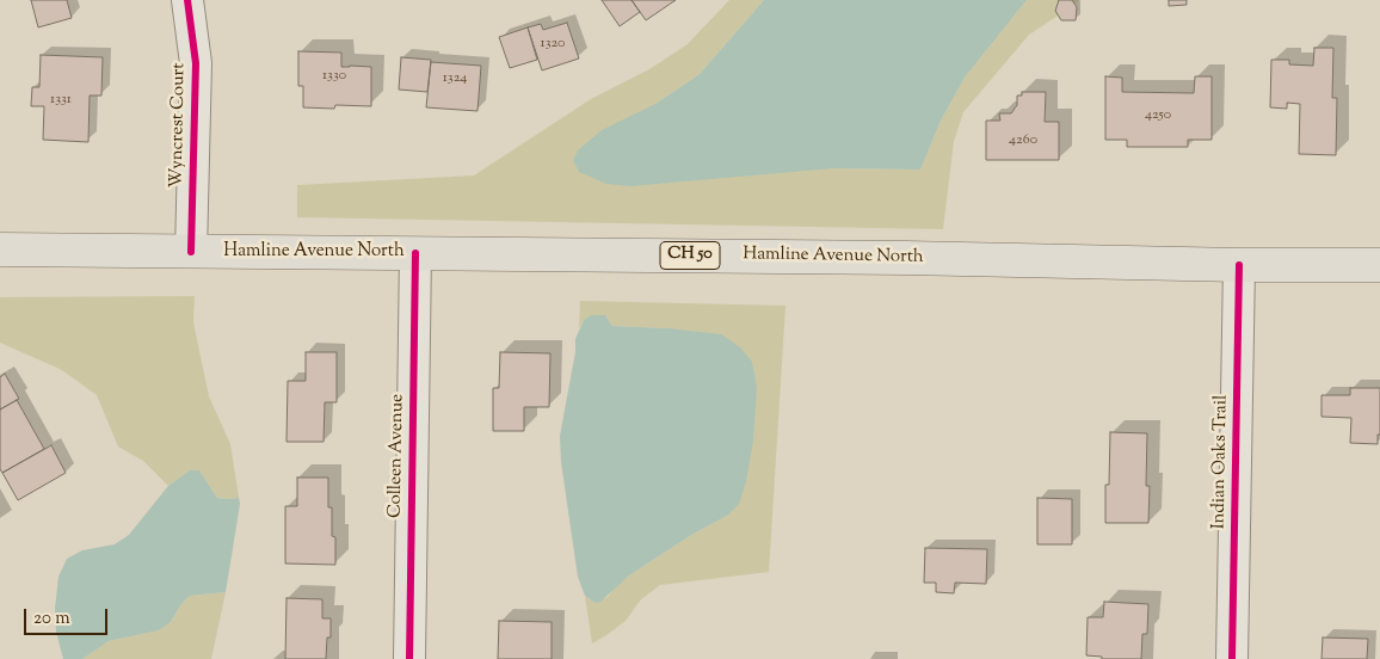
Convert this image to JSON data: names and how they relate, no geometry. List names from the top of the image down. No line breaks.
{"streets":{"main road":["Hamline Avenue North","CH 50"],"street":["Wyncrest Court","Colleen Avenue","Indian Oaks Trail"]},"crossings":[["Wyncrest Court","Hamline Avenue North"],["Hamline Avenue North","Colleen Avenue"],["Hamline Avenue North","Indian Oaks Trail"]],"house_numbers":["1320","1330","1324","1331","4250","4260"],"scale_bar":"20 m"}
